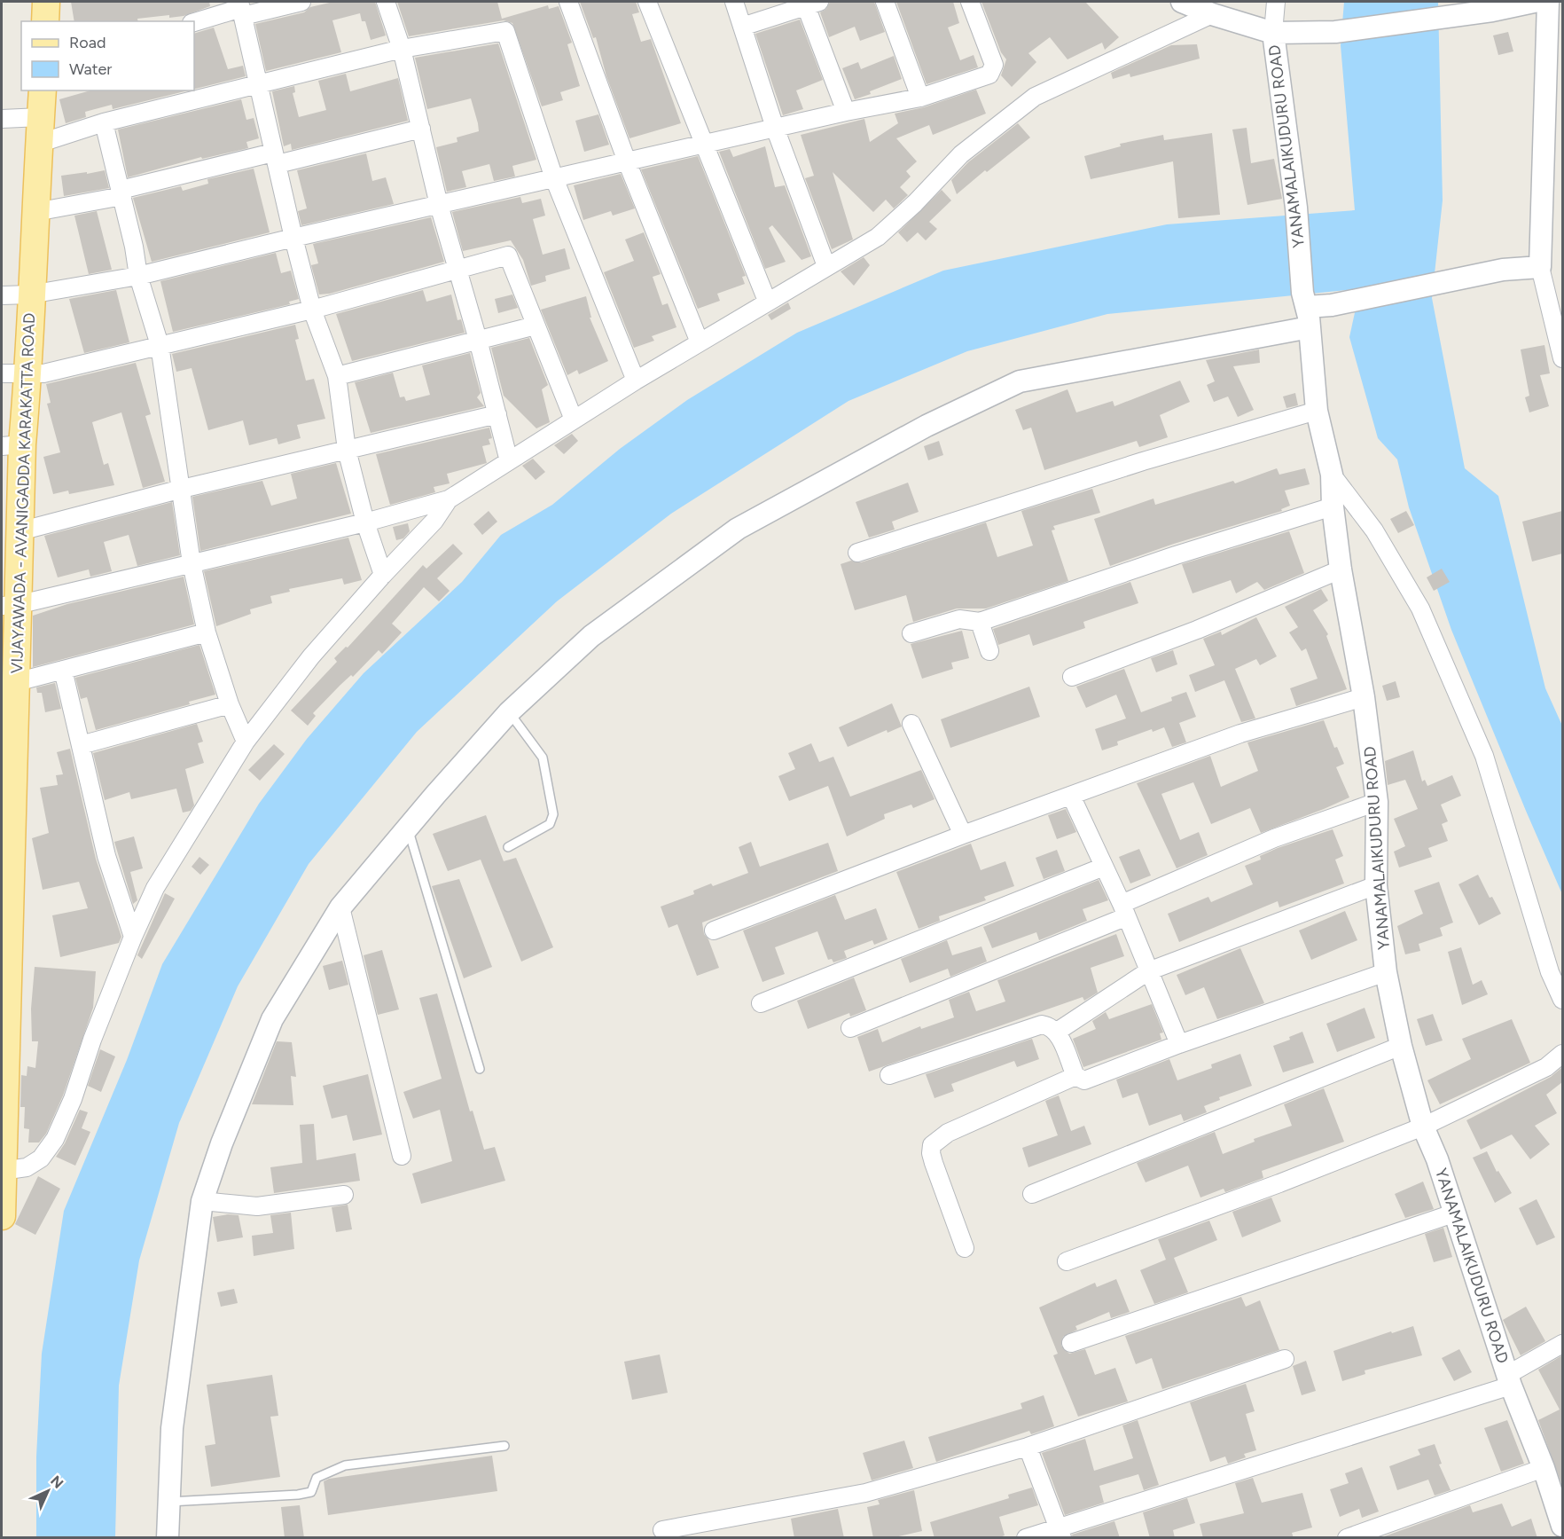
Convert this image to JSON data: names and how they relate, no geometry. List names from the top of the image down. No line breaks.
{"streets":{"main road":["VIJAYAWADA - AVANIGADDA KARAKATTA ROAD"],"street":["YANAMALAIKUDURU ROAD"]},"legend":["Road","Water"],"north":"top right"}
